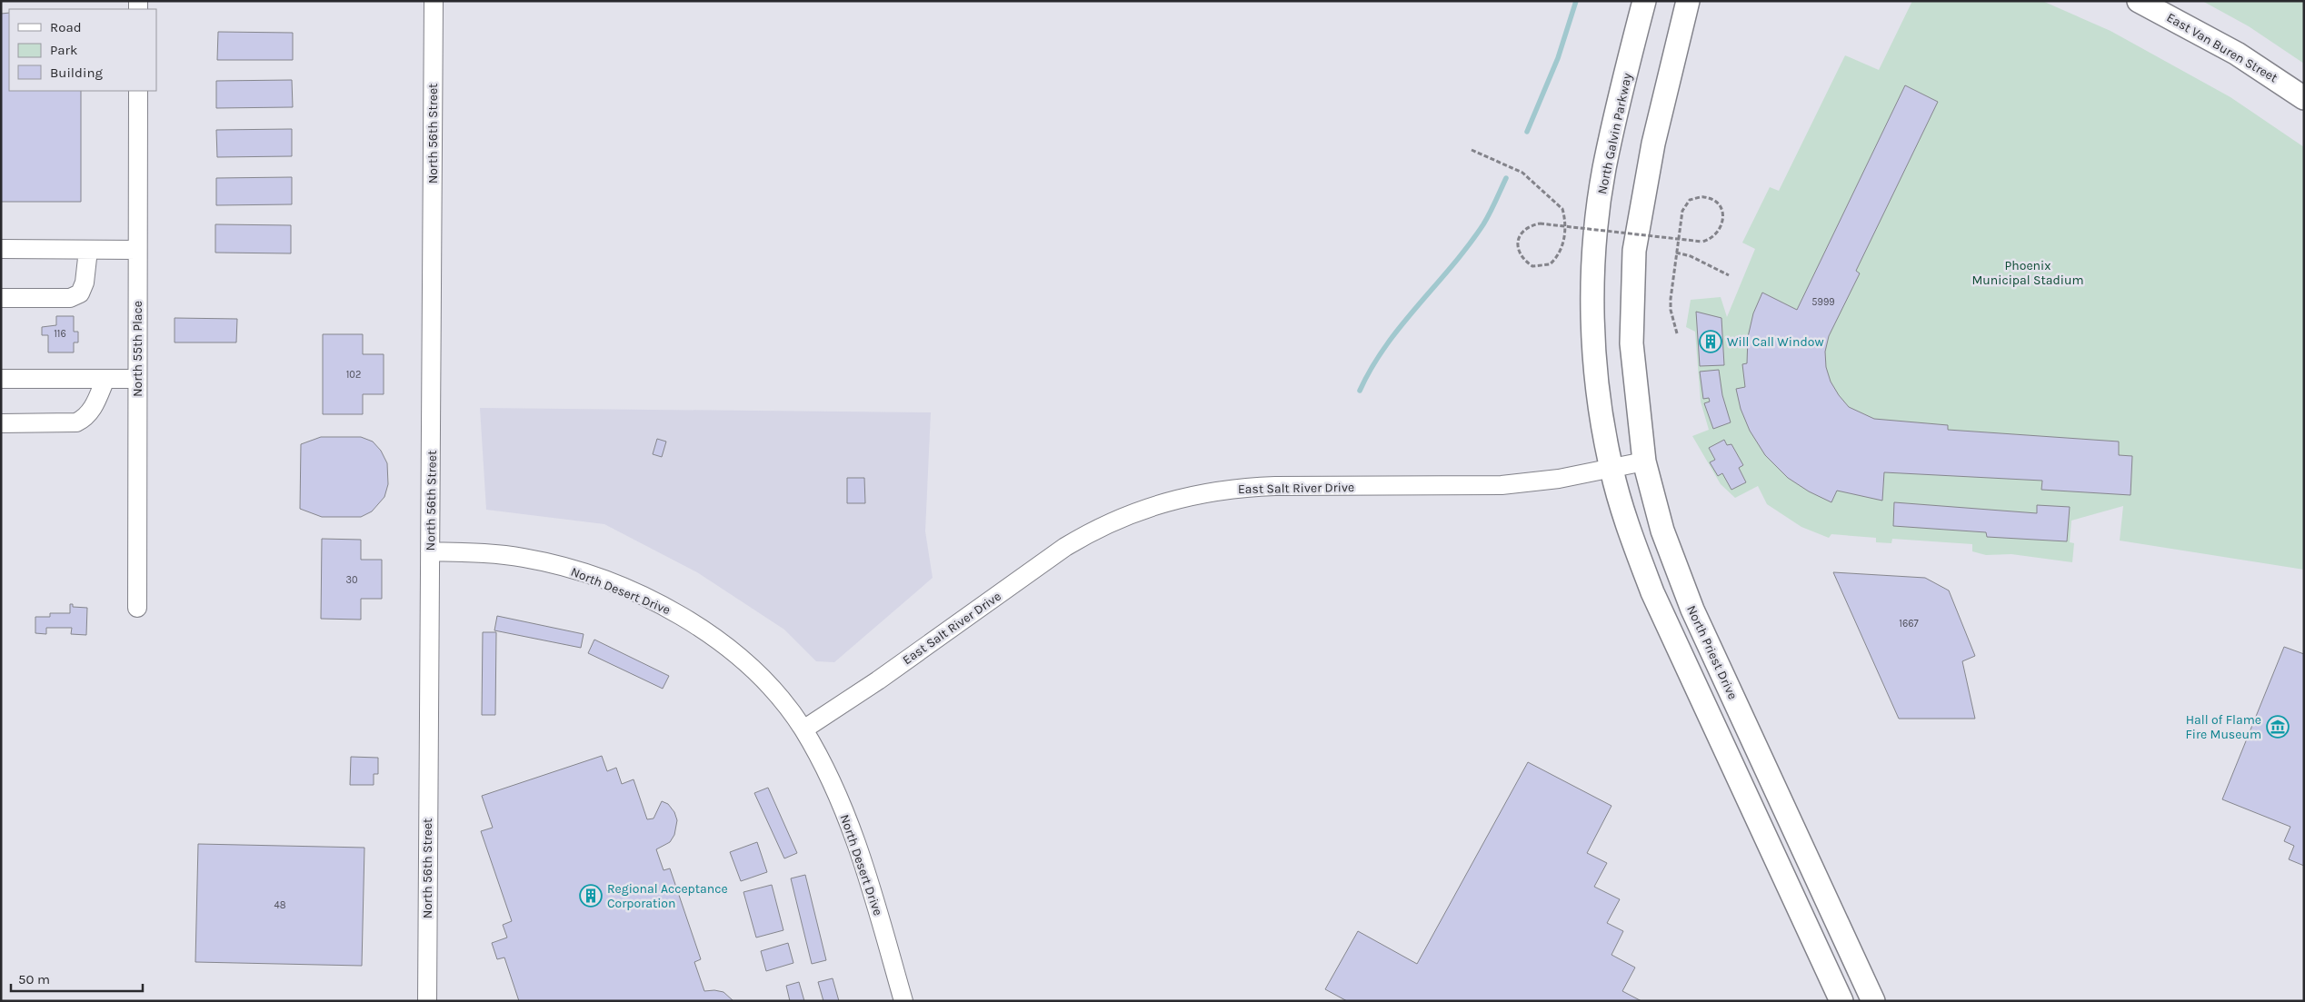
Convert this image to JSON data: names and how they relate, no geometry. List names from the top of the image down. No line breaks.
{"streets":{"main road":["East Van Buren Street","North Galvin Parkway","North Priest Drive"],"street":["North 56th Street","North 55th Place","East Salt River Drive","North Desert Drive"]},"crossings":[["North 56th Street","North Desert Drive"],["North Galvin Parkway","East Salt River Drive"],["East Salt River Drive","North Desert Drive"],["East Salt River Drive","North Priest Drive"]],"parks":["Phoenix Municipal Stadium"],"places":{"building":["Will Call Window","Regional Acceptance Corporation"],"museum":["Hall of Flame Fire Museum"]},"house_numbers":["5999","116","102","30","1667","48"],"legend":["Road","Park","Building"],"scale_bar":"50 m"}
